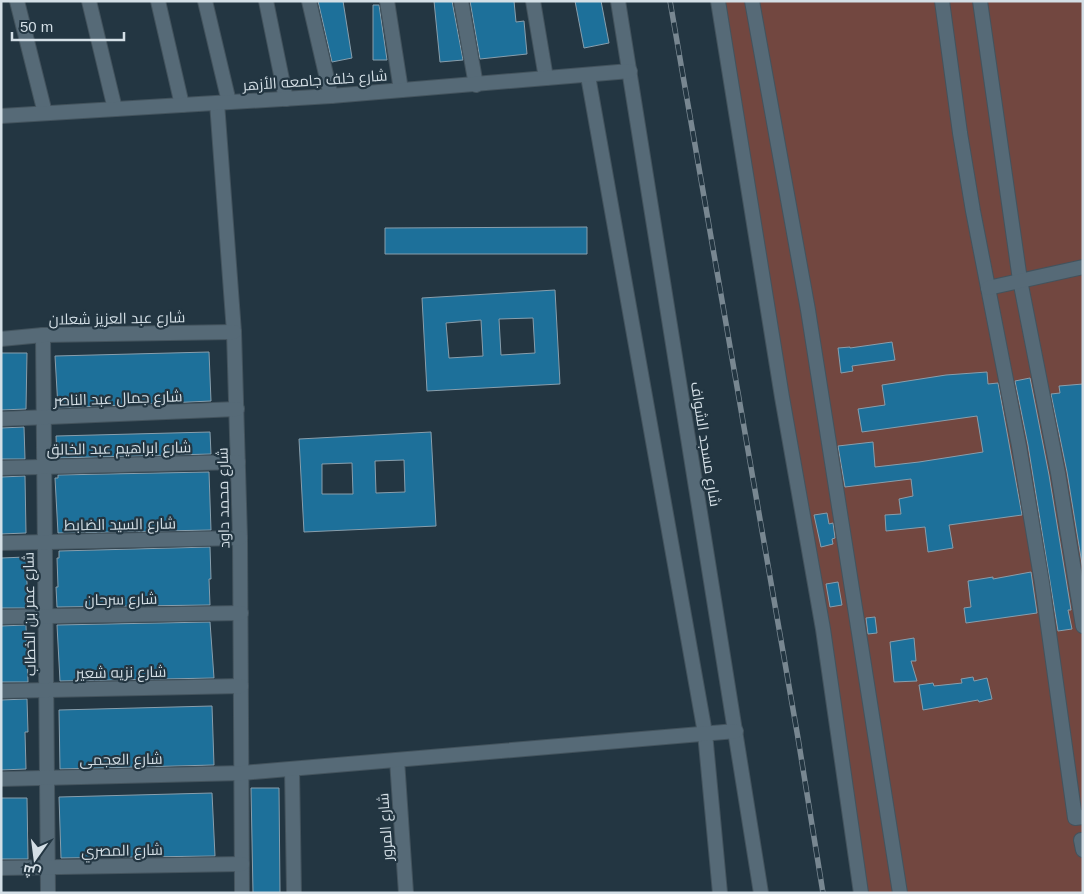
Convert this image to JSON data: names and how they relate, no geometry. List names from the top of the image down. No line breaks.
{"streets":{"street":["شارع خلف جامعه الأزهر","شارع عبد العزيز شعلان","شارع جمال عبد الناصر","شارع مسجد الشواف","شارع ابراهيم عبد الخالق","شارع محمد داود","شارع السيد الضابط","شارع سرحان","شارع عمر بن الخطاب","شارع نزيه شعير","شارع العجمى","شارع المرور","شارع المصري"]},"crossings":[["شارع خلف جامعه الأزهر","شارع مسجد الشواف"],["شارع خلف جامعه الأزهر","شارع محمد داود"],["شارع عبد العزيز شعلان","شارع محمد داود"],["شارع عبد العزيز شعلان","شارع عمر بن الخطاب"],["شارع جمال عبد الناصر","شارع محمد داود"],["شارع جمال عبد الناصر","شارع عمر بن الخطاب"],["شارع مسجد الشواف","شارع العجمى"],["شارع ابراهيم عبد الخالق","شارع محمد داود"],["شارع ابراهيم عبد الخالق","شارع عمر بن الخطاب"],["شارع محمد داود","شارع السيد الضابط"],["شارع محمد داود","شارع سرحان"],["شارع محمد داود","شارع نزيه شعير"],["شارع محمد داود","شارع العجمى"],["شارع محمد داود","شارع المصري"],["شارع السيد الضابط","شارع عمر بن الخطاب"],["شارع سرحان","شارع عمر بن الخطاب"],["شارع عمر بن الخطاب","شارع نزيه شعير"],["شارع عمر بن الخطاب","شارع العجمى"],["شارع عمر بن الخطاب","شارع المصري"],["شارع العجمى","شارع المرور"]],"scale_bar":"50 m","north":"bottom"}
